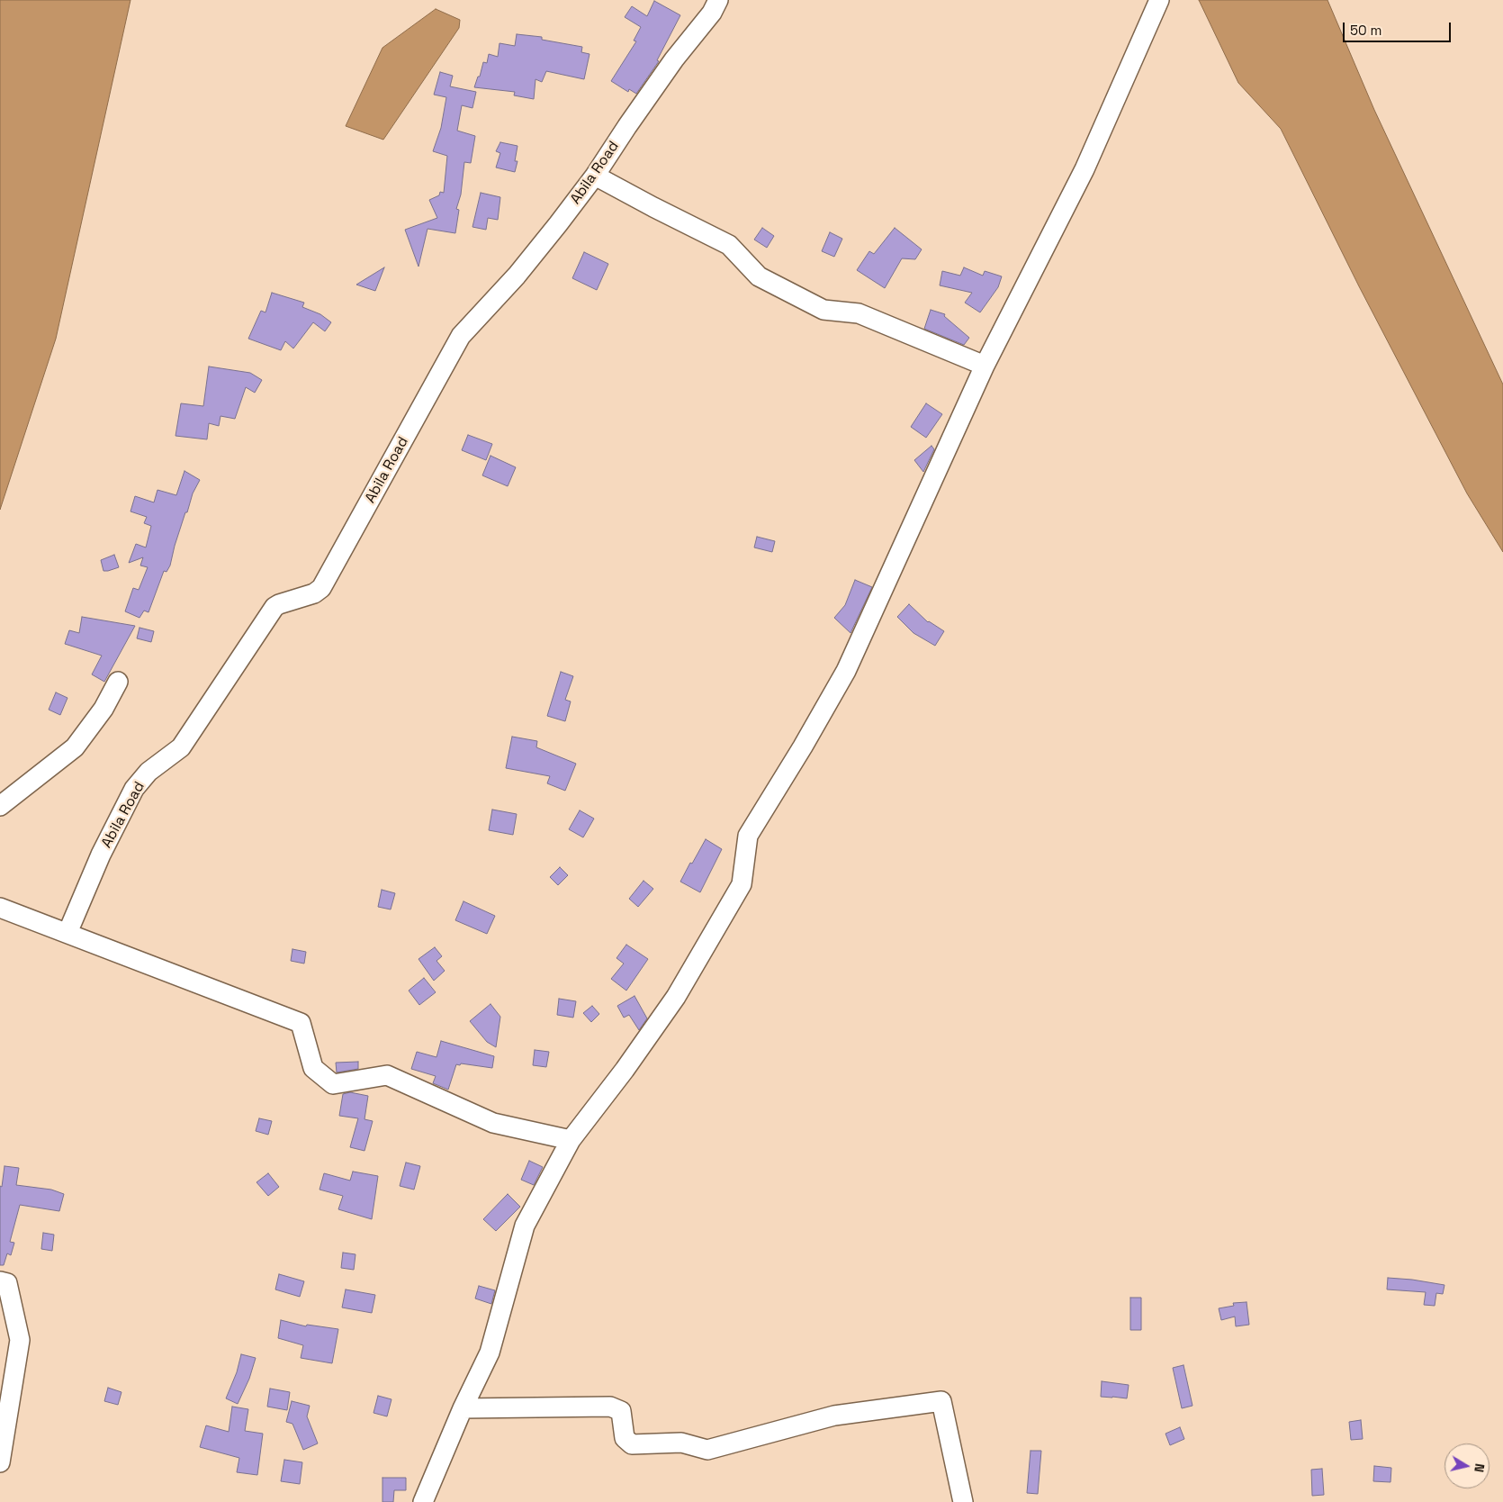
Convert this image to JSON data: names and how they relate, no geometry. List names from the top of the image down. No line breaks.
{"streets":{"street":["Abila Road"]},"scale_bar":"50 m","north":"right"}
